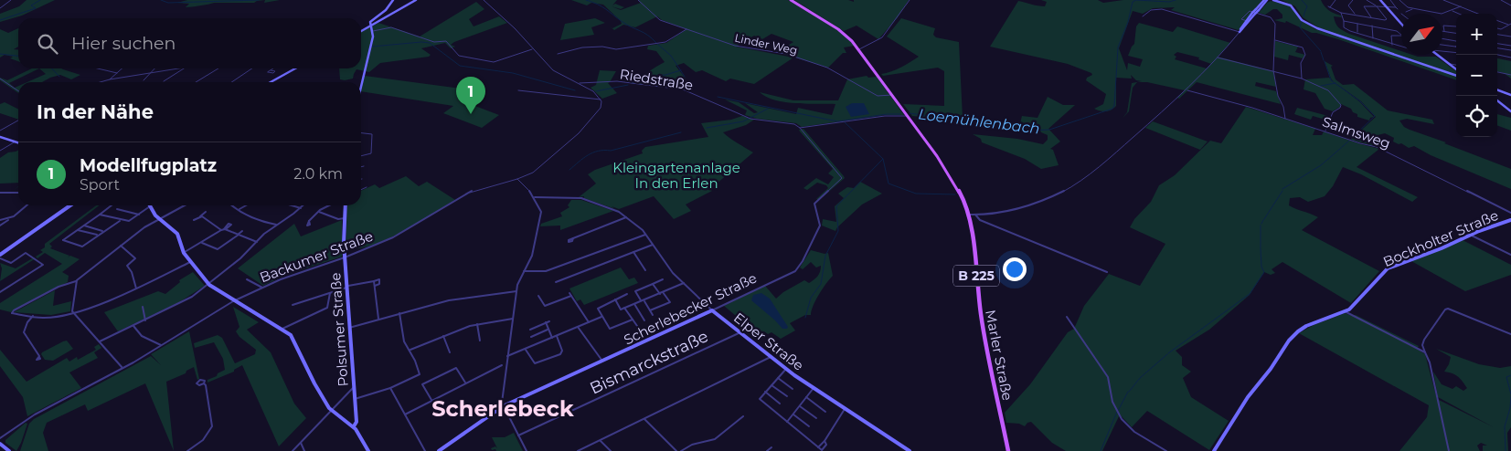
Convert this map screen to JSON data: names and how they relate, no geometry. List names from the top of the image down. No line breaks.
{"streets":{"main road":["B 225","Marler Straße"],"street":["Linder Weg","Riedstraße","Salmsweg","Bockholter Straße","Backumer Straße","Scherlebecker Straße","Polsumer Straße","Elper Straße","Bismarckstraße"]},"crossings":[["Linder Weg","Riedstraße"],["Linder Weg","B 225"],["Riedstraße","B 225"],["Riedstraße","Scherlebecker Straße"],["Riedstraße","Marler Straße"],["Backumer Straße","Polsumer Straße"],["B 225","Marler Straße"],["Scherlebecker Straße","Elper Straße"],["Elper Straße","Bismarckstraße"]],"districts":["Scherlebeck"],"water":["Loemühlenbach"],"parks":["Kleingartenanlage In den Erlen"],"north":"top right","page":{"map_buttons":["+","−"],"search":"Hier suchen","pins":"1","heading":"In der Nähe","list":[{"mark":"1","name":"Modellfugplatz","note":"Sport","value":"2.0 km"}]}}
